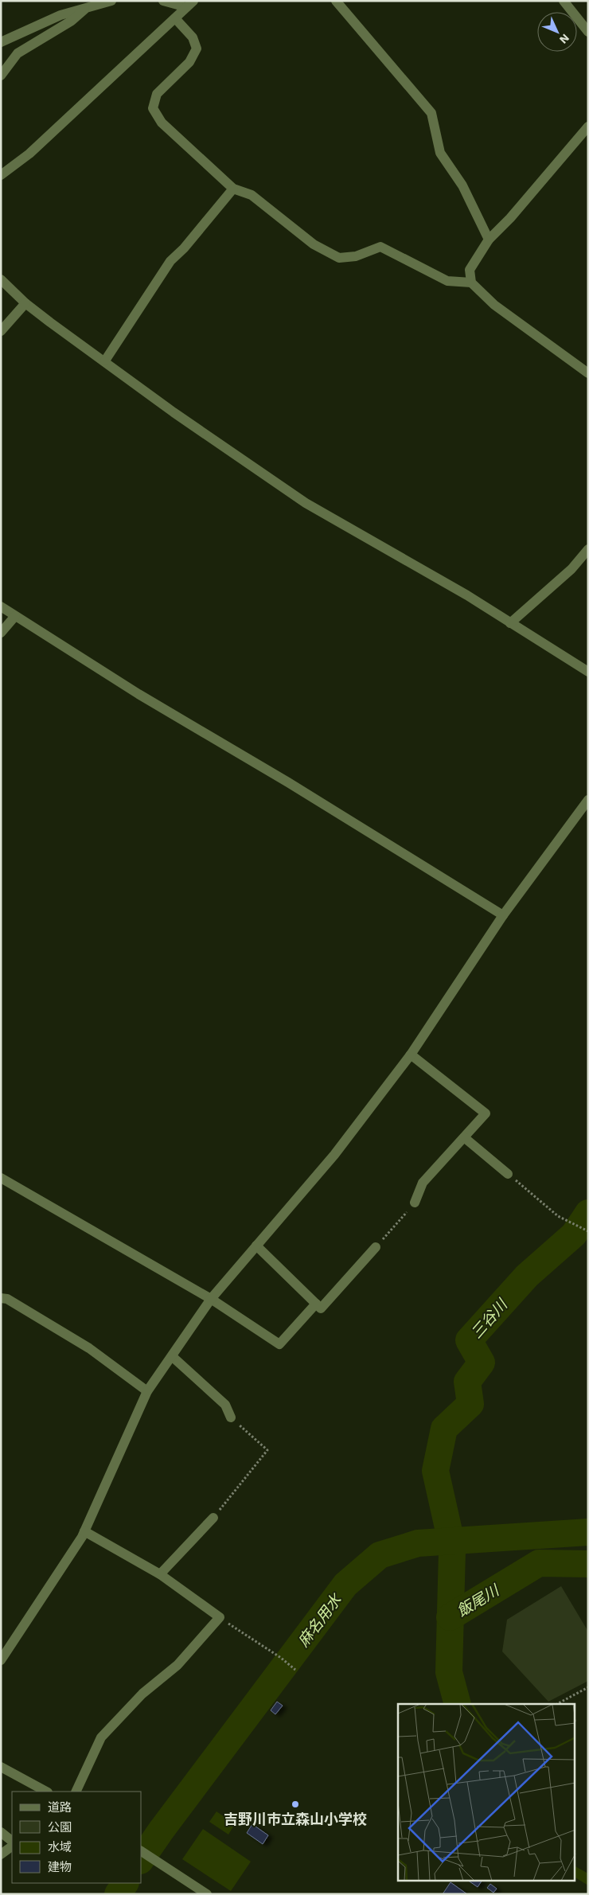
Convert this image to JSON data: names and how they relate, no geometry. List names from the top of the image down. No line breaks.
{"water":["三谷川","飯尾川","麻名用水"],"places":["吉野川市立森山小学校"],"legend":["道路","公園","水域","建物"],"north":"bottom right"}
